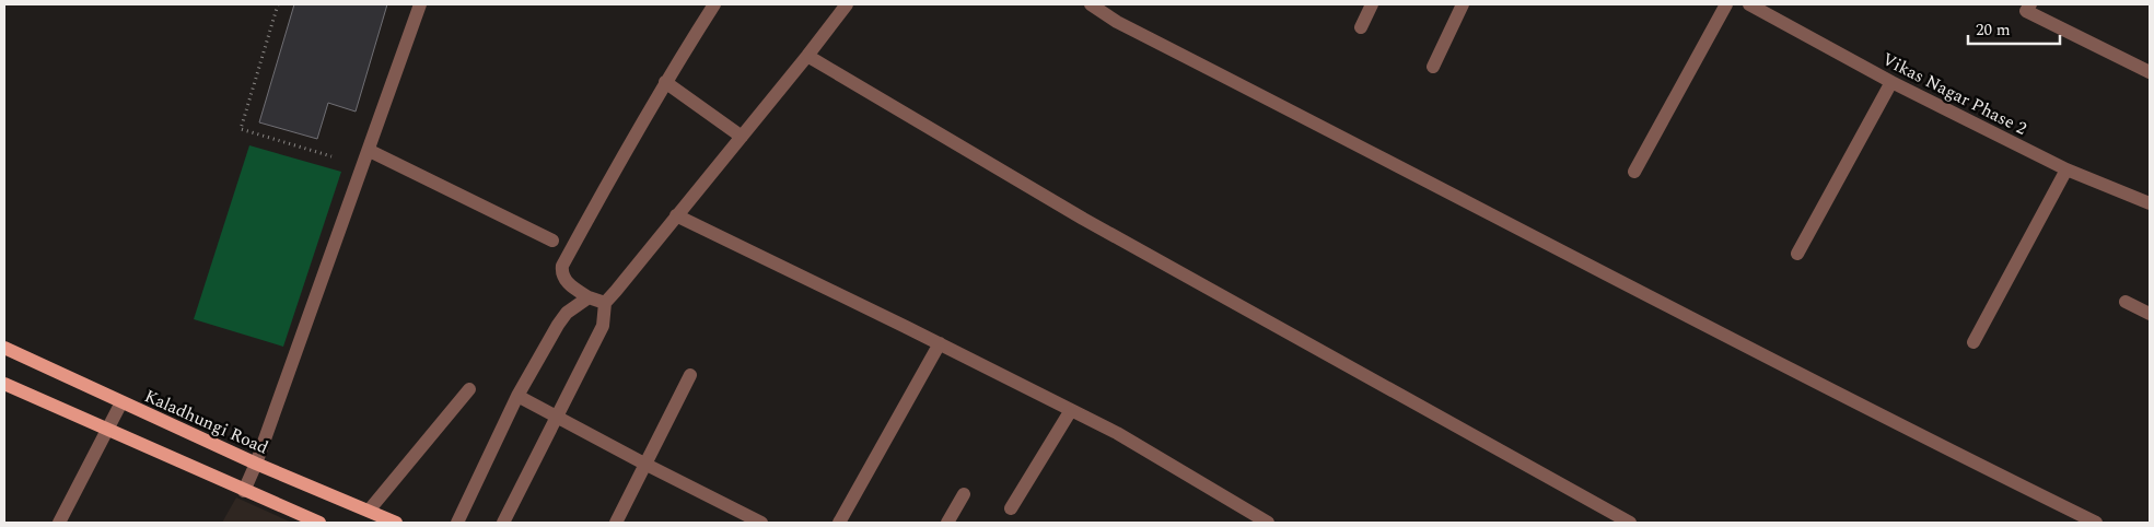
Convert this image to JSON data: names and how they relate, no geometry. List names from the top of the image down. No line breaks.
{"streets":{"main road":["Kaladhungi Road"],"street":["Vikas Nagar Phase 2"]},"scale_bar":"20 m"}
